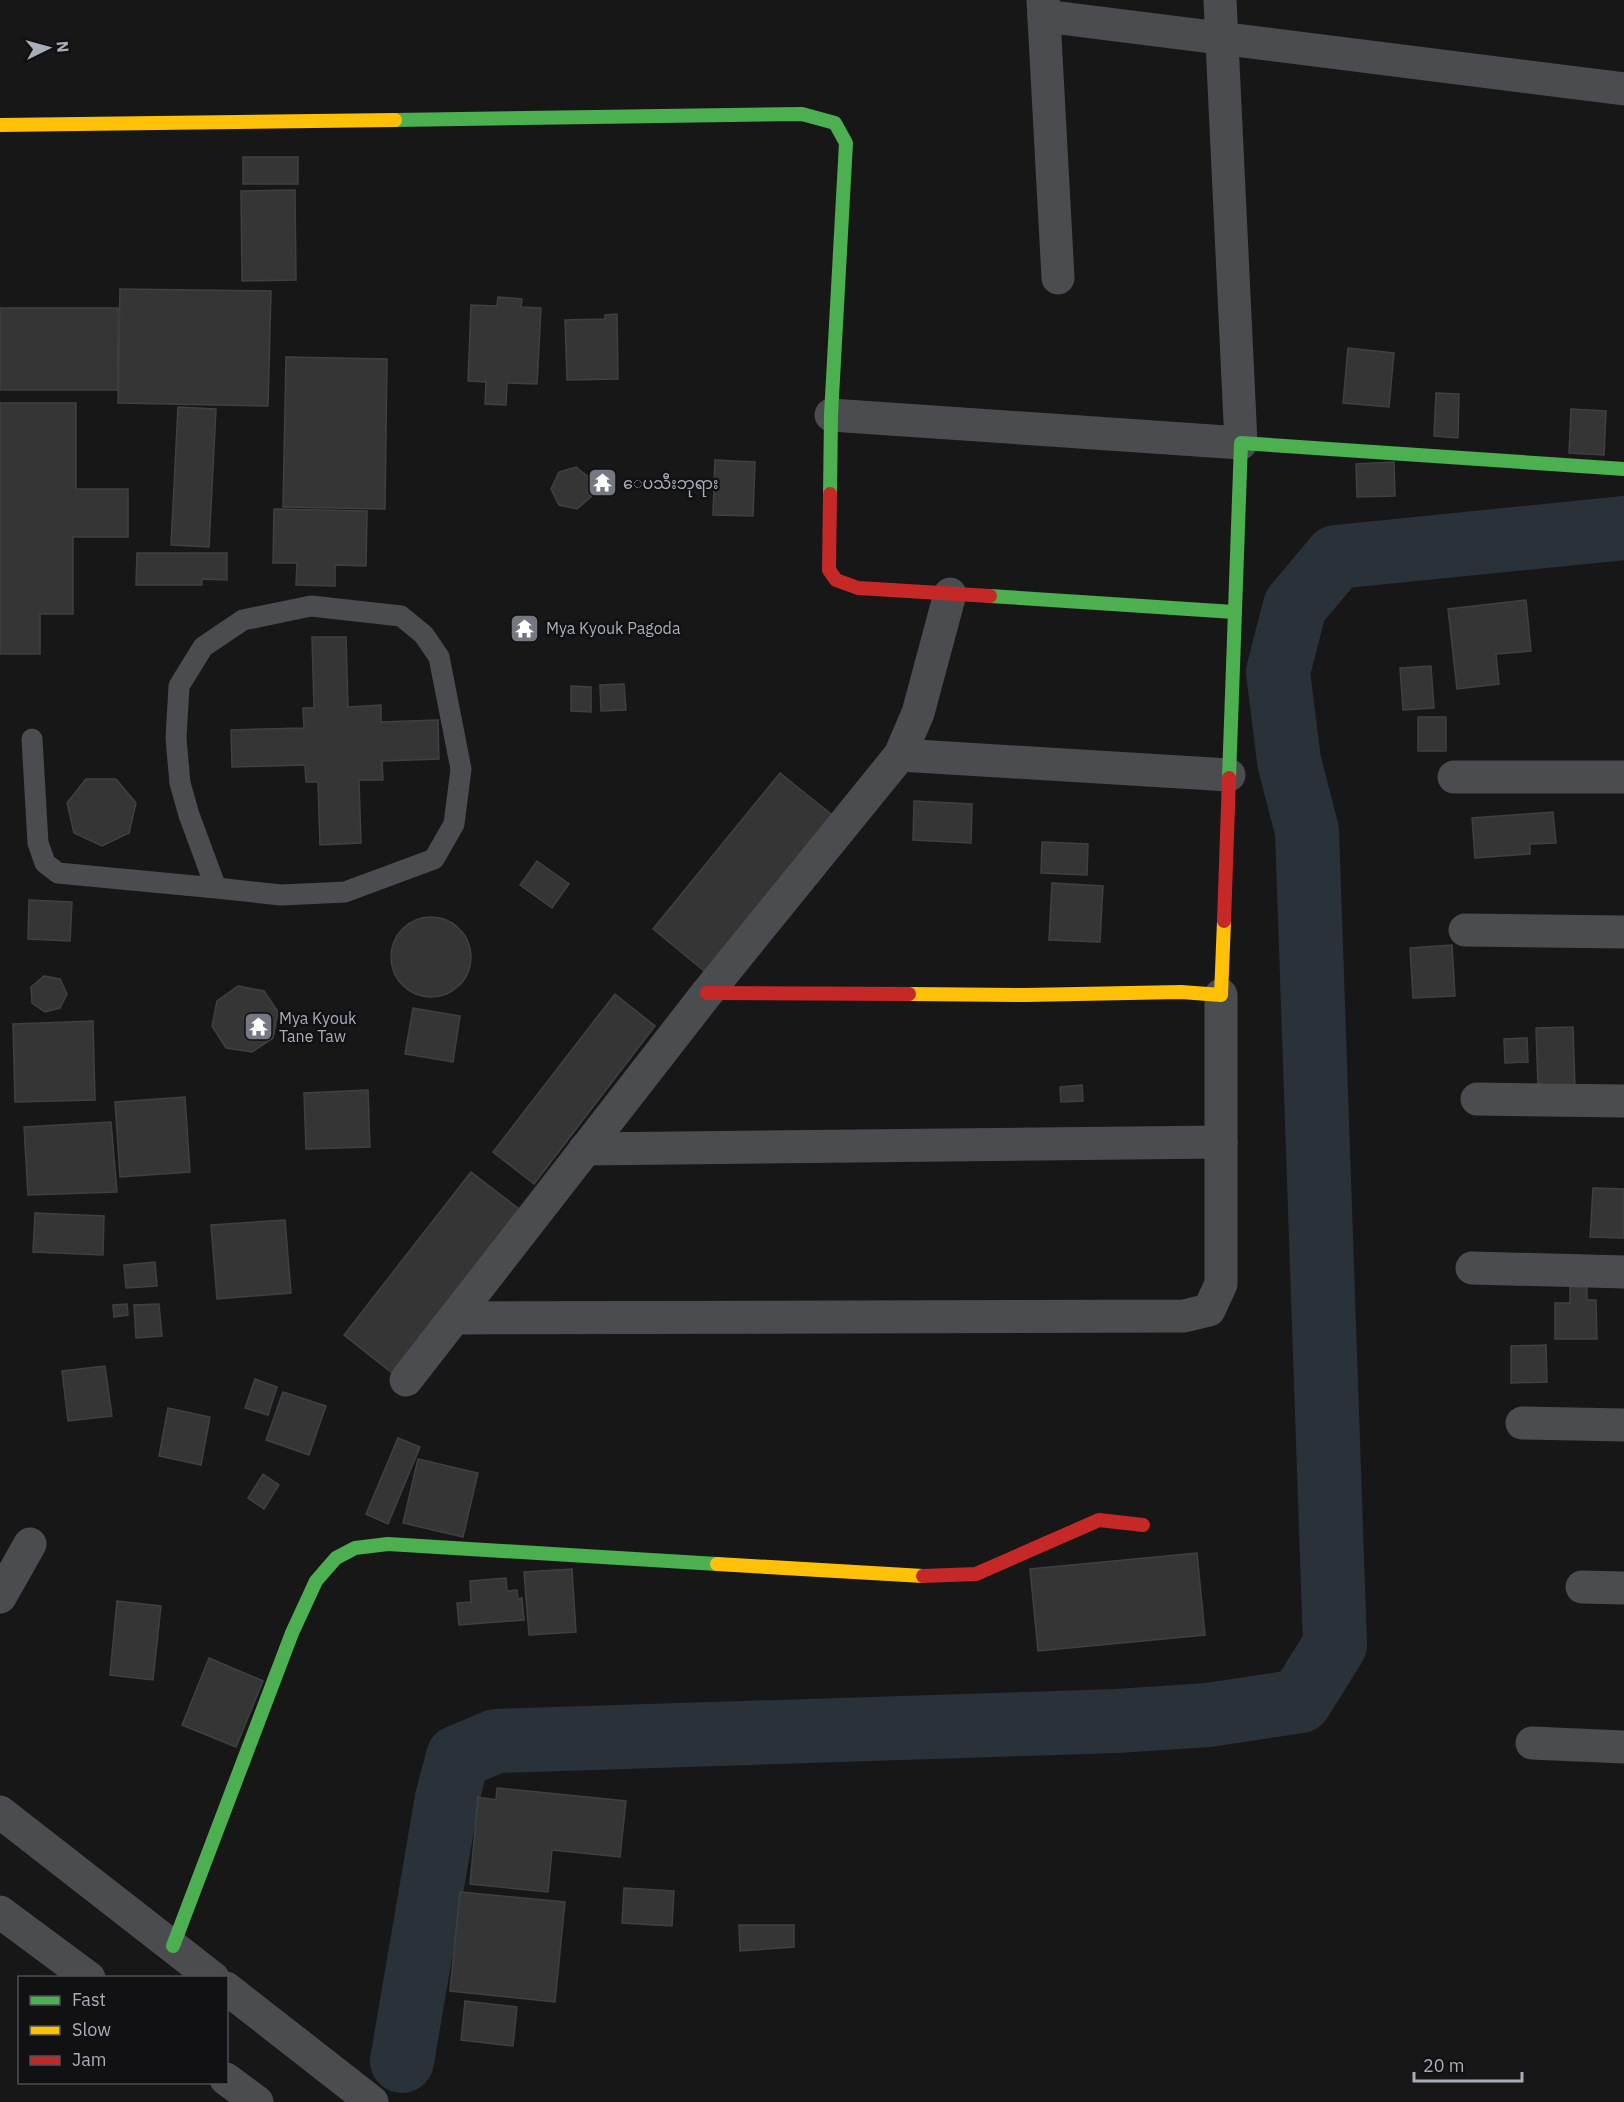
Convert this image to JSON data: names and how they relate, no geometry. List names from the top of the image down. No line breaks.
{"places":{"temple":["ေပသီးဘုရား","Mya Kyouk Pagoda","Mya Kyouk Tane Taw"]},"legend":["Fast","Slow","Jam"],"scale_bar":"20 m","north":"right"}
